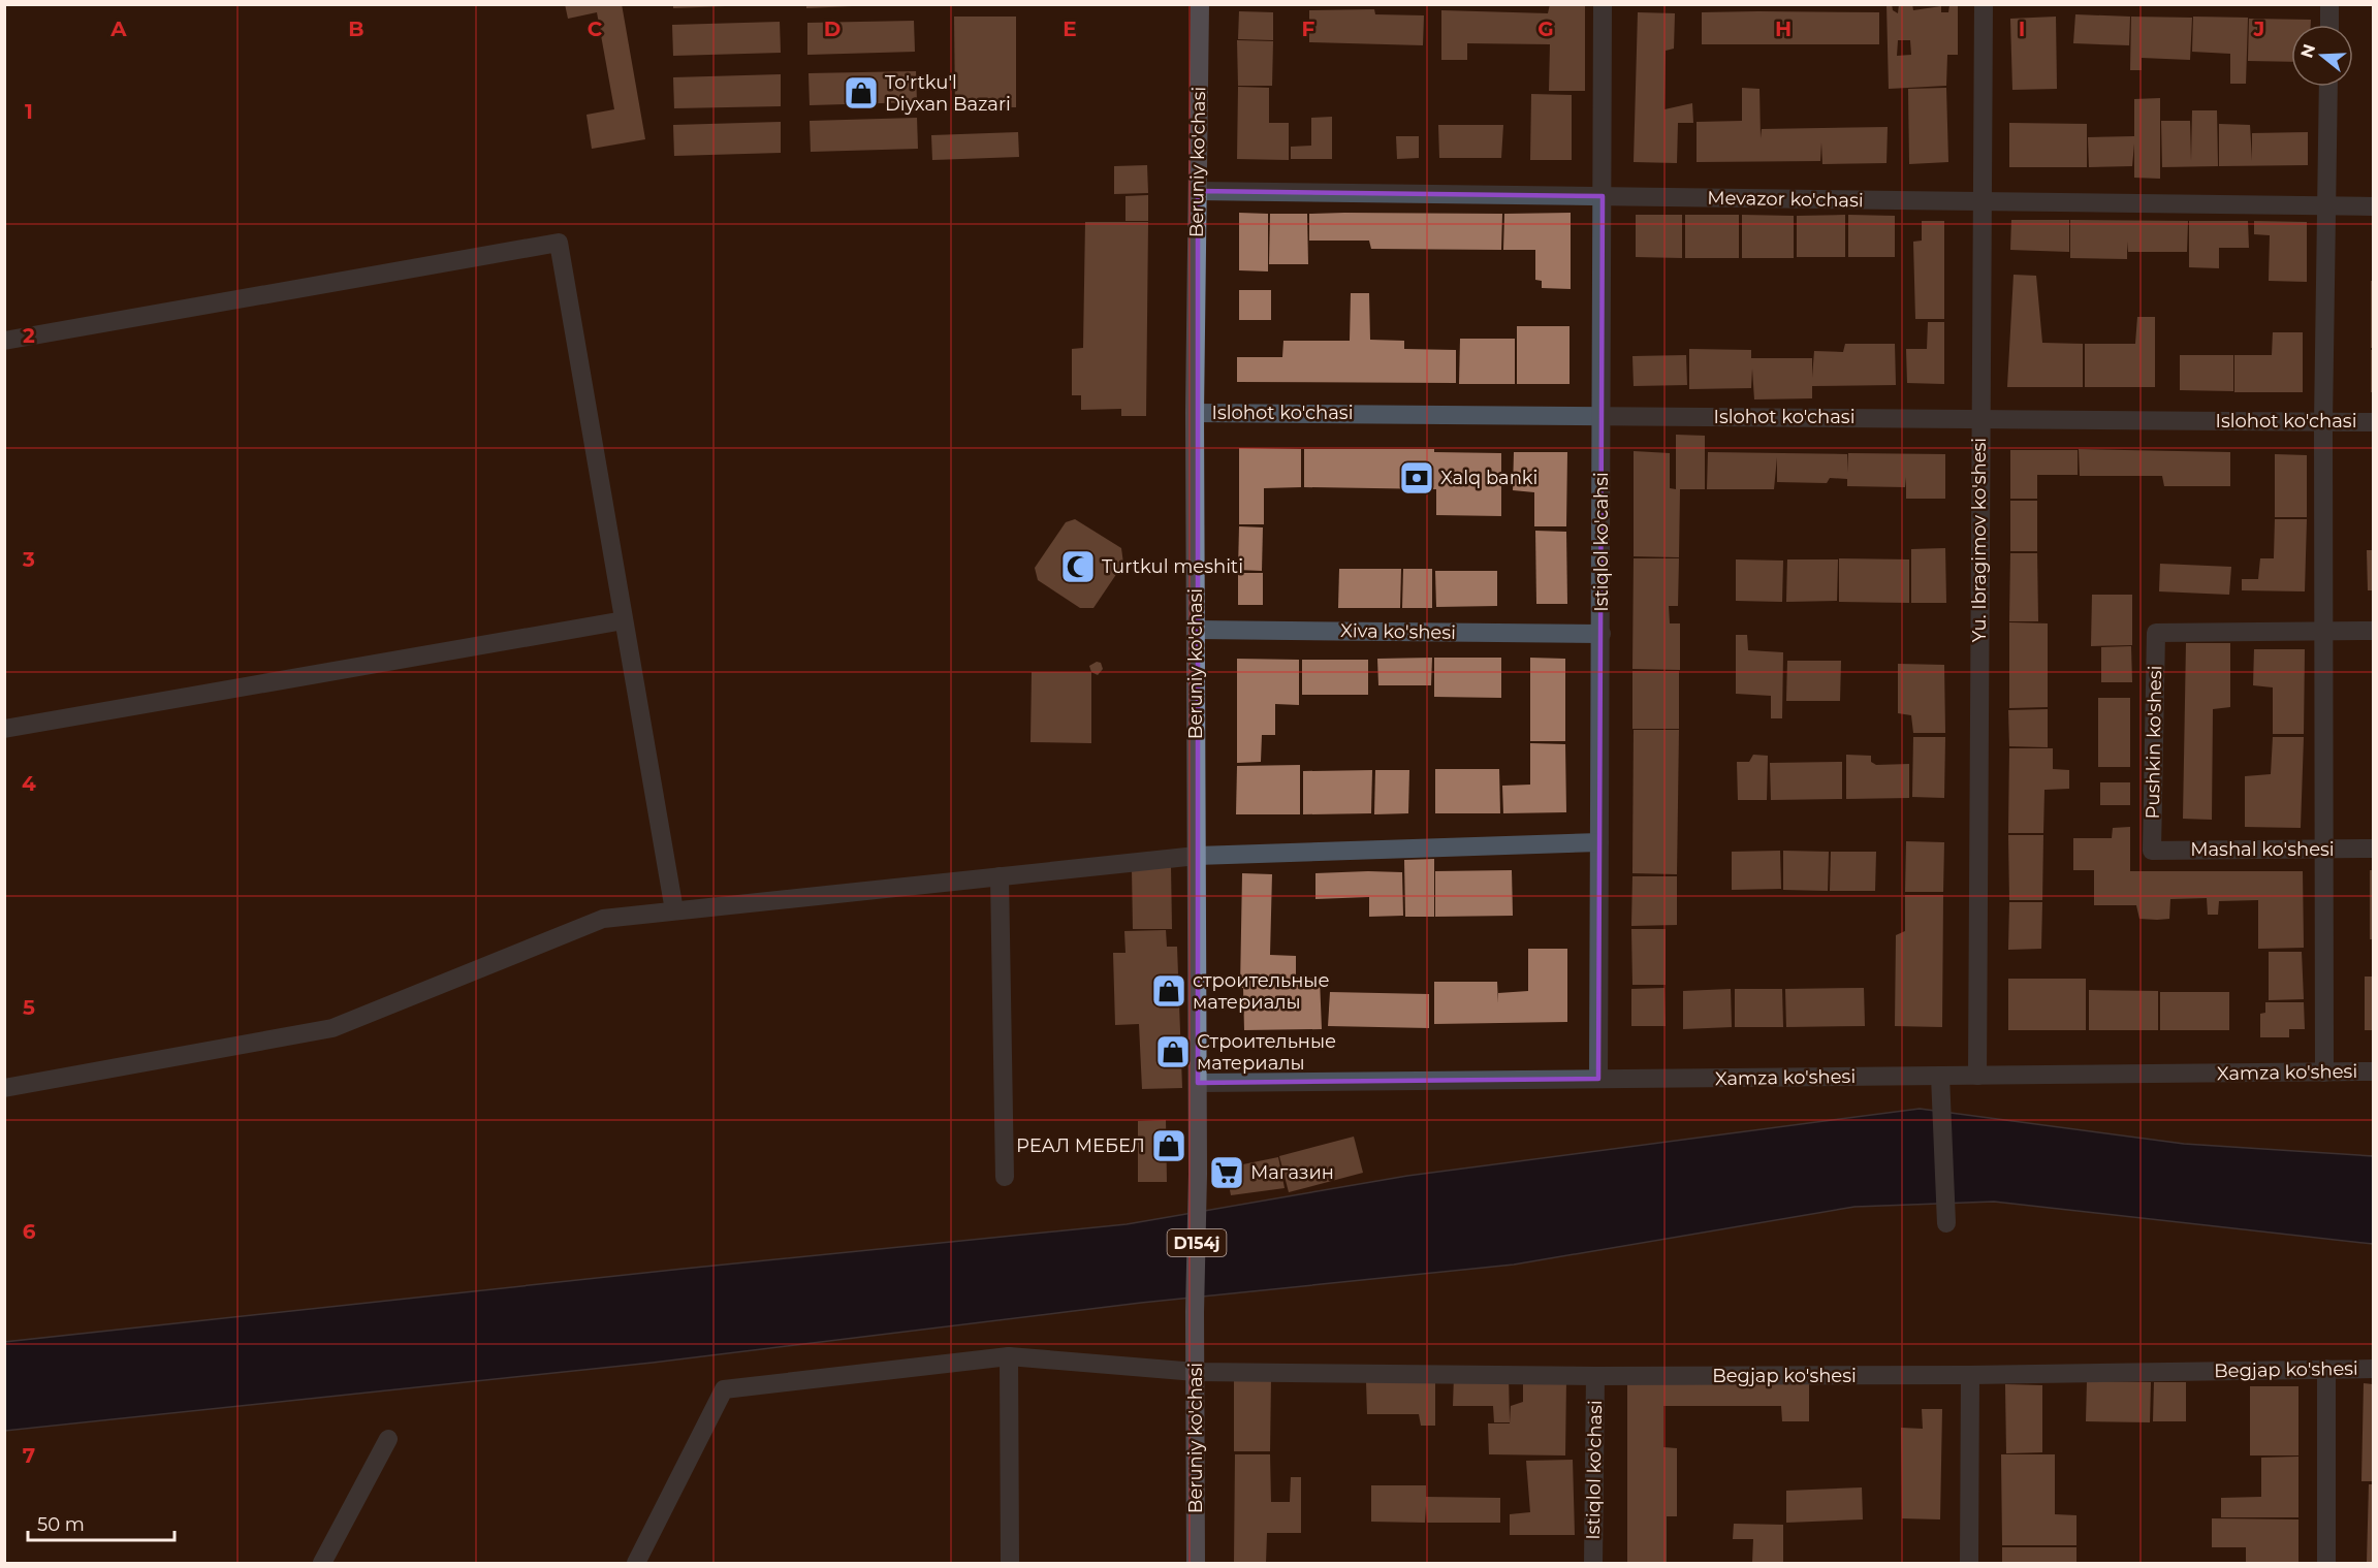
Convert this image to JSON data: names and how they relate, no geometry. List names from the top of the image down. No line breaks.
{"streets":{"main road":["Beruniy ko'chasi","D154j"],"street":["Mevazor ko'chasi","Islohot ko'chasi","Yu. Ibragimov ko'shesi","Istiqlol ko'cahsi","Xiva ko'shesi","Pushkin ko'shesi","Mashal ko'shesi","Xamza ko'shesi","Begjap ko'shesi","Istiqlol ko'chasi"]},"crossings":[["Beruniy ko'chasi","Mevazor ko'chasi"],["Beruniy ko'chasi","Islohot ko'chasi"],["Beruniy ko'chasi","Xiva ko'shesi"],["Beruniy ko'chasi","Xamza ko'shesi"],["Beruniy ko'chasi","Begjap ko'shesi"],["Mevazor ko'chasi","Yu. Ibragimov ko'shesi"],["Mevazor ko'chasi","Istiqlol ko'cahsi"],["Islohot ko'chasi","Yu. Ibragimov ko'shesi"],["Islohot ko'chasi","Istiqlol ko'cahsi"],["Yu. Ibragimov ko'shesi","Xamza ko'shesi"],["Istiqlol ko'cahsi","Xiva ko'shesi"],["Istiqlol ko'cahsi","Xamza ko'shesi"],["Pushkin ko'shesi","Mashal ko'shesi"],["Begjap ko'shesi","Istiqlol ko'chasi"]],"places":{"shop":["To'rtku'l Diyxan Bazari","строительные материалы","Строительные материалы","РЕАЛ МЕБЕЛ"],"bank":["Xalq banki"],"mosque":["Turtkul meshiti"],"supermarket":["Магазин"]},"scale_bar":"50 m","north":"left","grid":{"columns":["A","B","C","D","E","F","G","H","I","J"],"rows":["1","2","3","4","5","6","7"]}}
